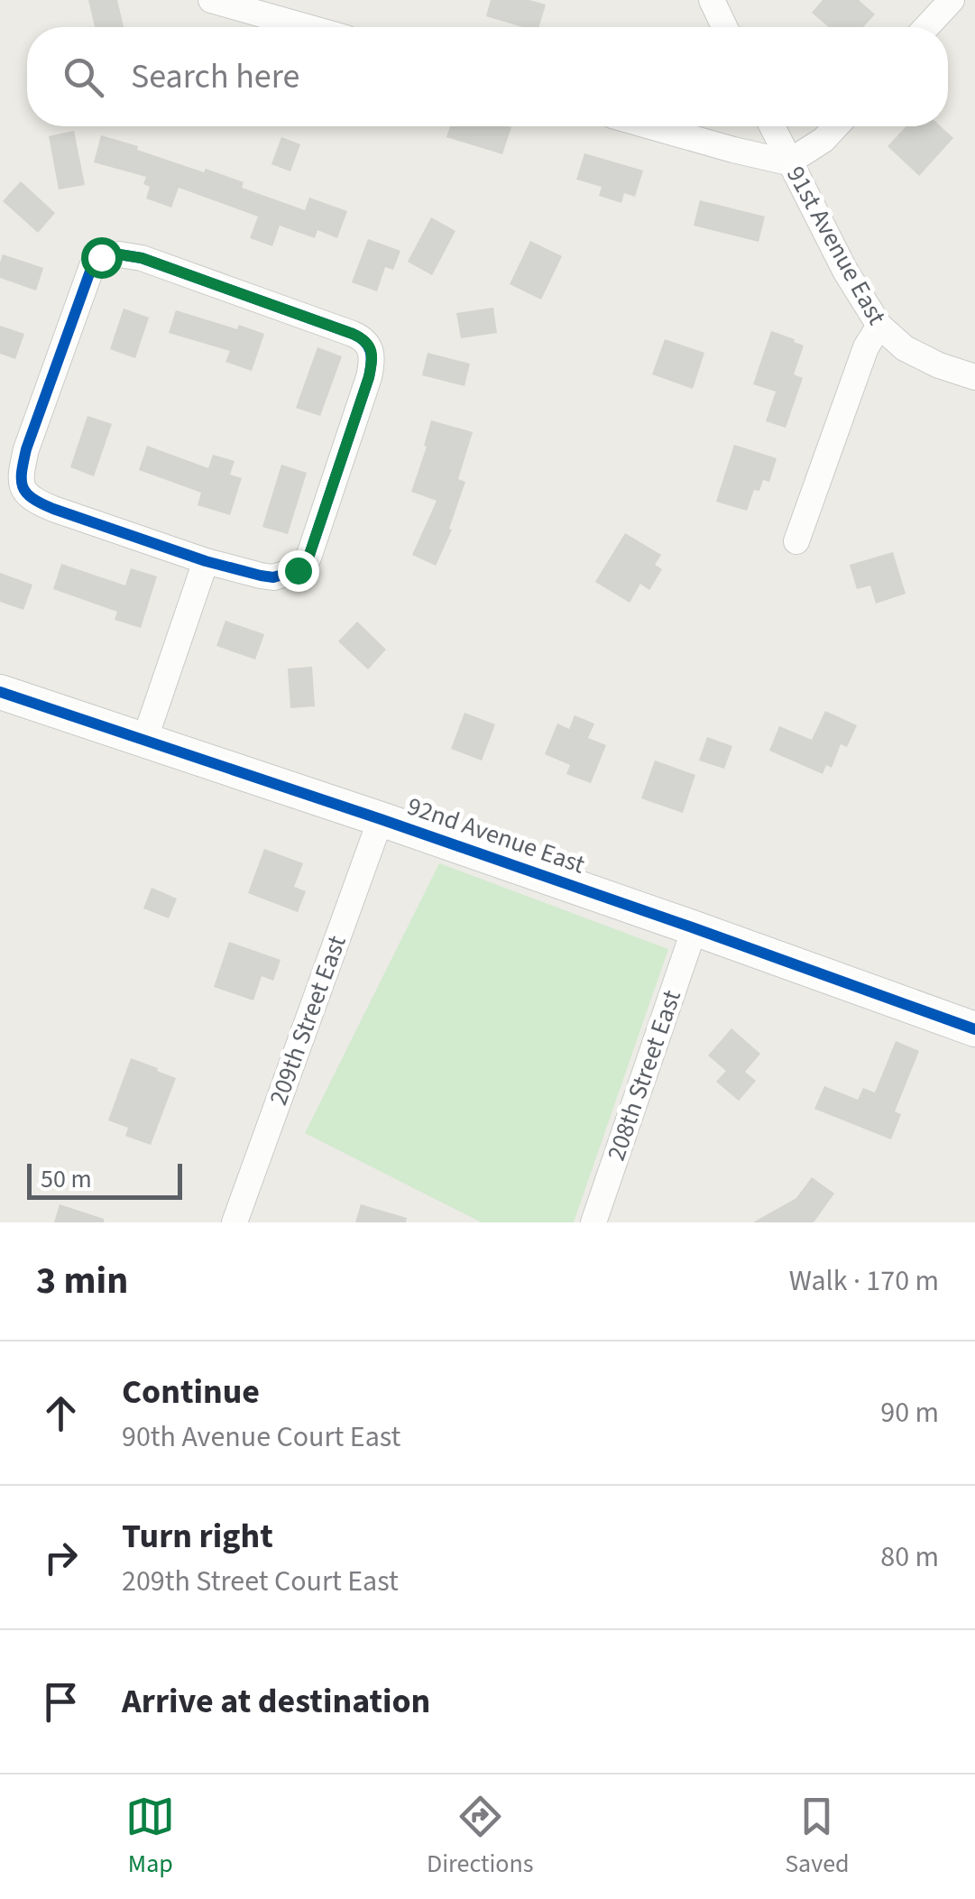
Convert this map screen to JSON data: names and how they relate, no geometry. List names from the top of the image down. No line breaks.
{"streets":{"street":["91st Avenue East","92nd Avenue East","209th Street East","208th Street East"]},"crossings":[["92nd Avenue East","209th Street East"],["92nd Avenue East","208th Street East"]],"scale_bar":"50 m","page":{"search":"Search here","scale":"50 m","heading":["3 min","Walk · 170 m"],"list":[["Continue","90th Avenue Court East","90 m"],["Turn right","209th Street Court East","80 m"],"Arrive at destination"],"nav":["Map","Directions","Saved"]}}
